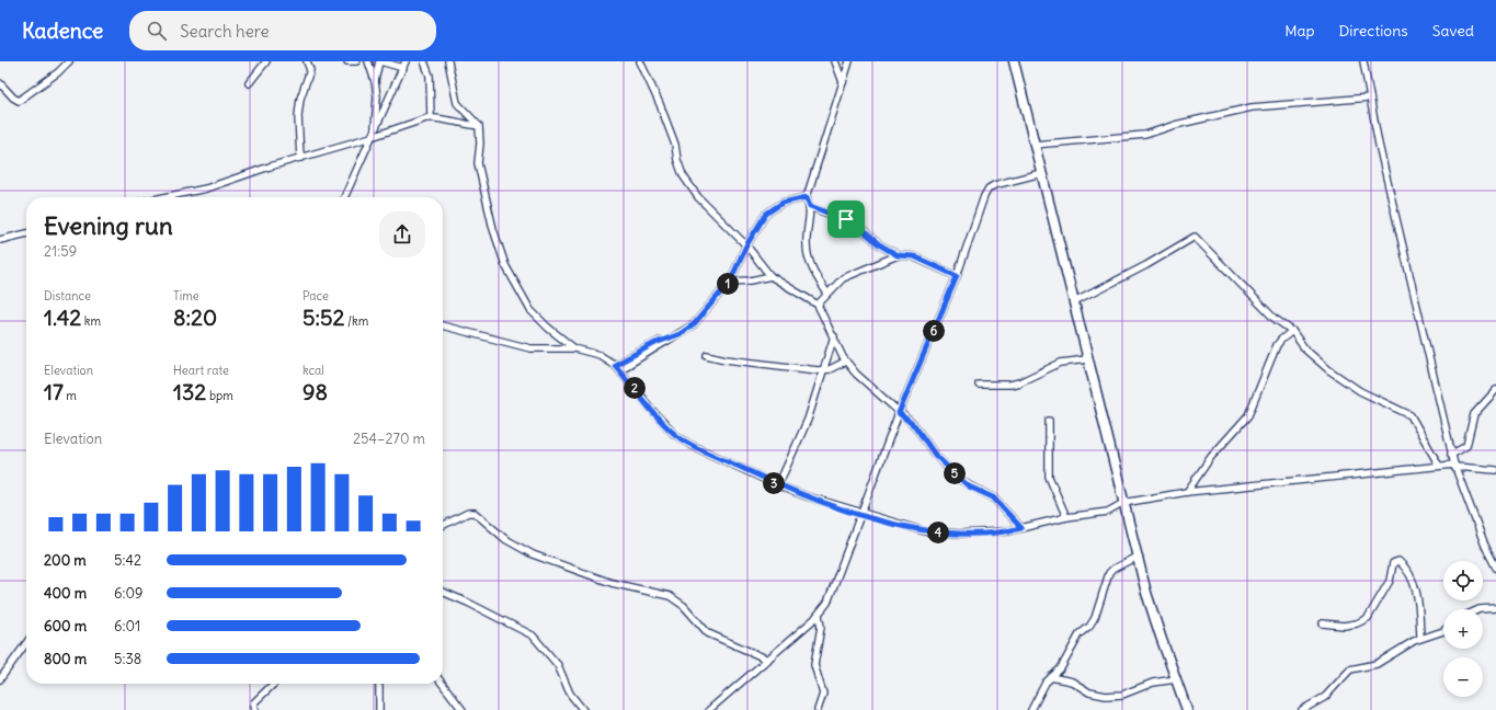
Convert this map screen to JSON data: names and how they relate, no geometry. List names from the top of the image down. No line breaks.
{"page":{"header":"Kadence","search":"Search here","nav":["Map","Directions","Saved"],"heading":["Evening run","21:59"],"stats":[["Distance","1.42 km"],["Time","8:20"],["Pace","5:52 /km"],["Elevation","17 m"],["Heart rate","132 bpm"],["kcal","98"]],"pins":["1","6","2","5","3","4"],"chart":["Elevation","254–270 m"],"list":[{"name":"200 m","note":"5:42"},{"name":"400 m","note":"6:09"},{"name":"600 m","note":"6:01"},{"name":"800 m","note":"5:38"}],"map_buttons":["+","−"]}}
